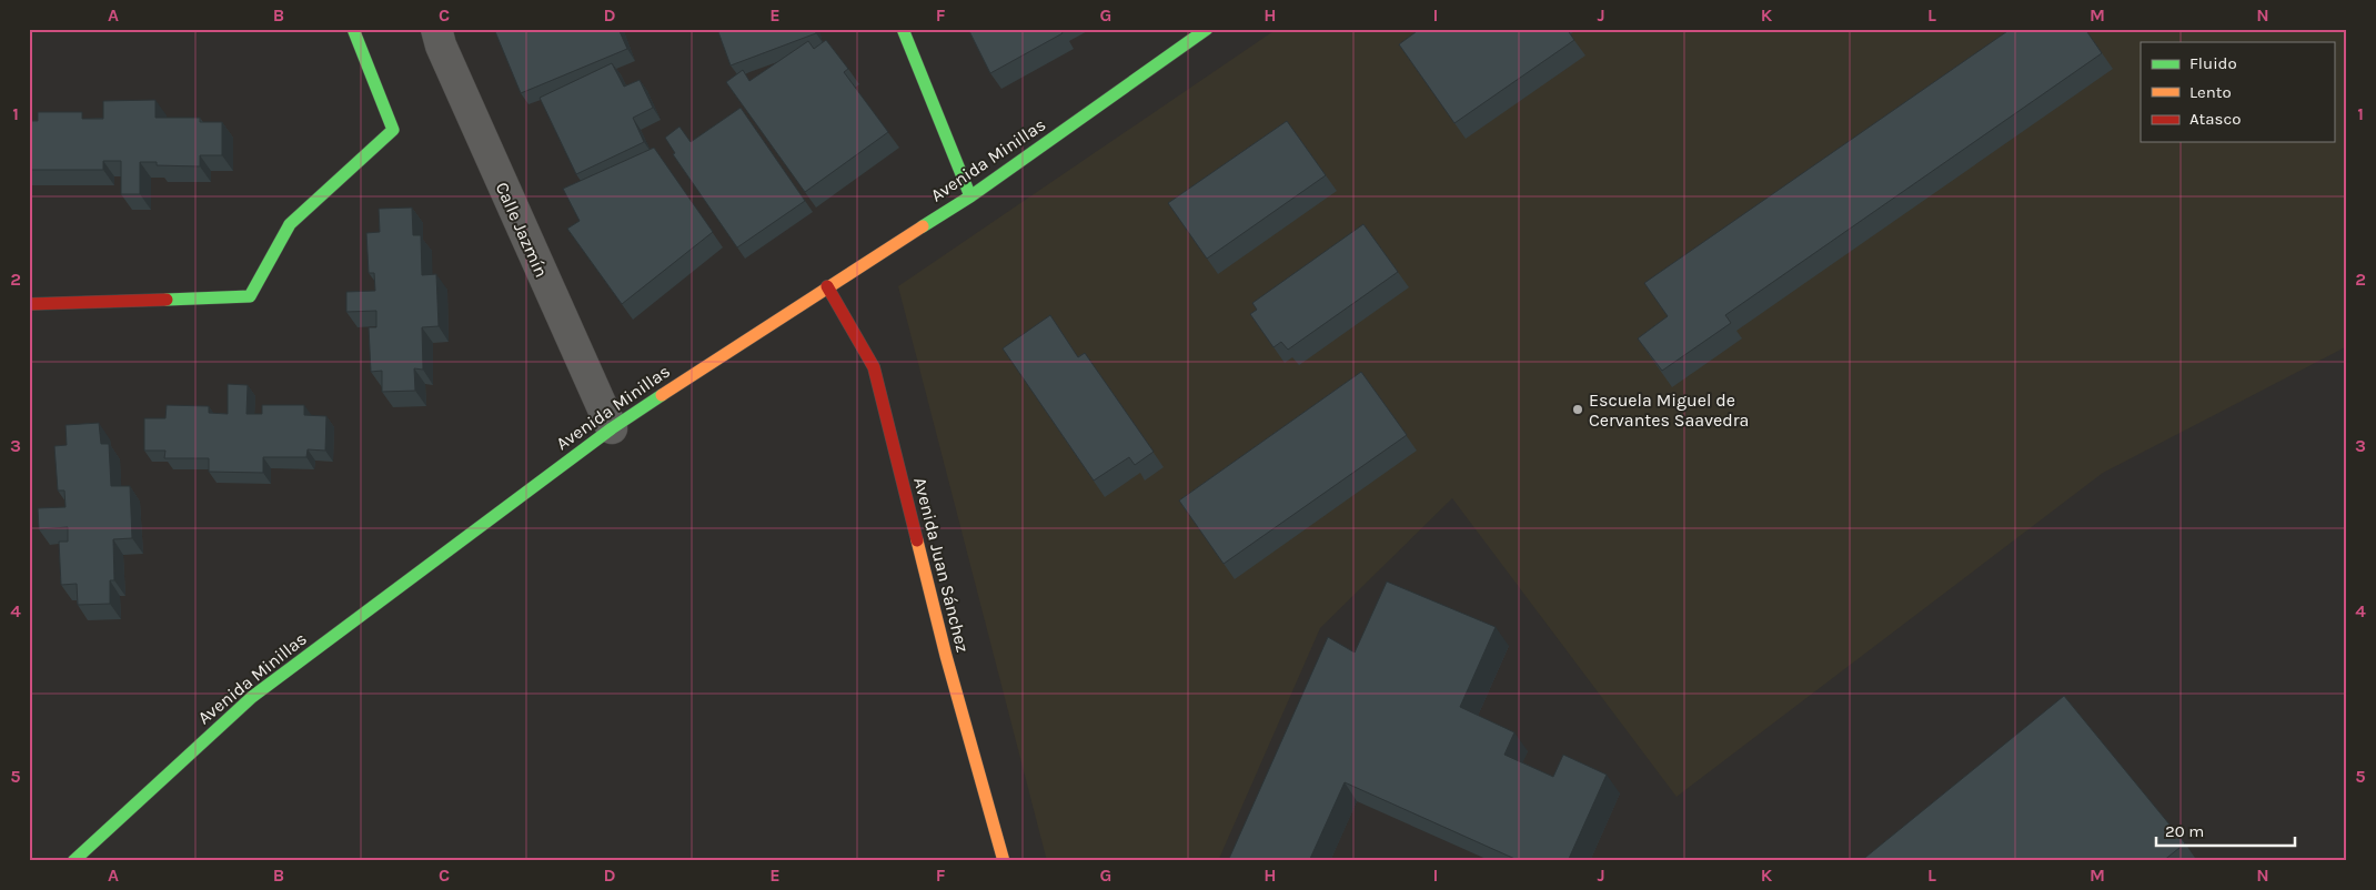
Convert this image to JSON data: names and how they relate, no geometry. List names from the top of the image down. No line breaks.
{"streets":{"main road":["Avenida Minillas","Avenida Juan Sánchez"],"street":["Calle Jazmín"]},"crossings":[["Avenida Minillas","Calle Jazmín"],["Avenida Minillas","Avenida Juan Sánchez"]],"places":["Escuela Miguel de Cervantes Saavedra"],"legend":["Fluido","Lento","Atasco"],"scale_bar":"20 m","grid":{"columns":["A","B","C","D","E","F","G","H","I","J","K","L","M","N"],"rows":["1","2","3","4","5"]}}
